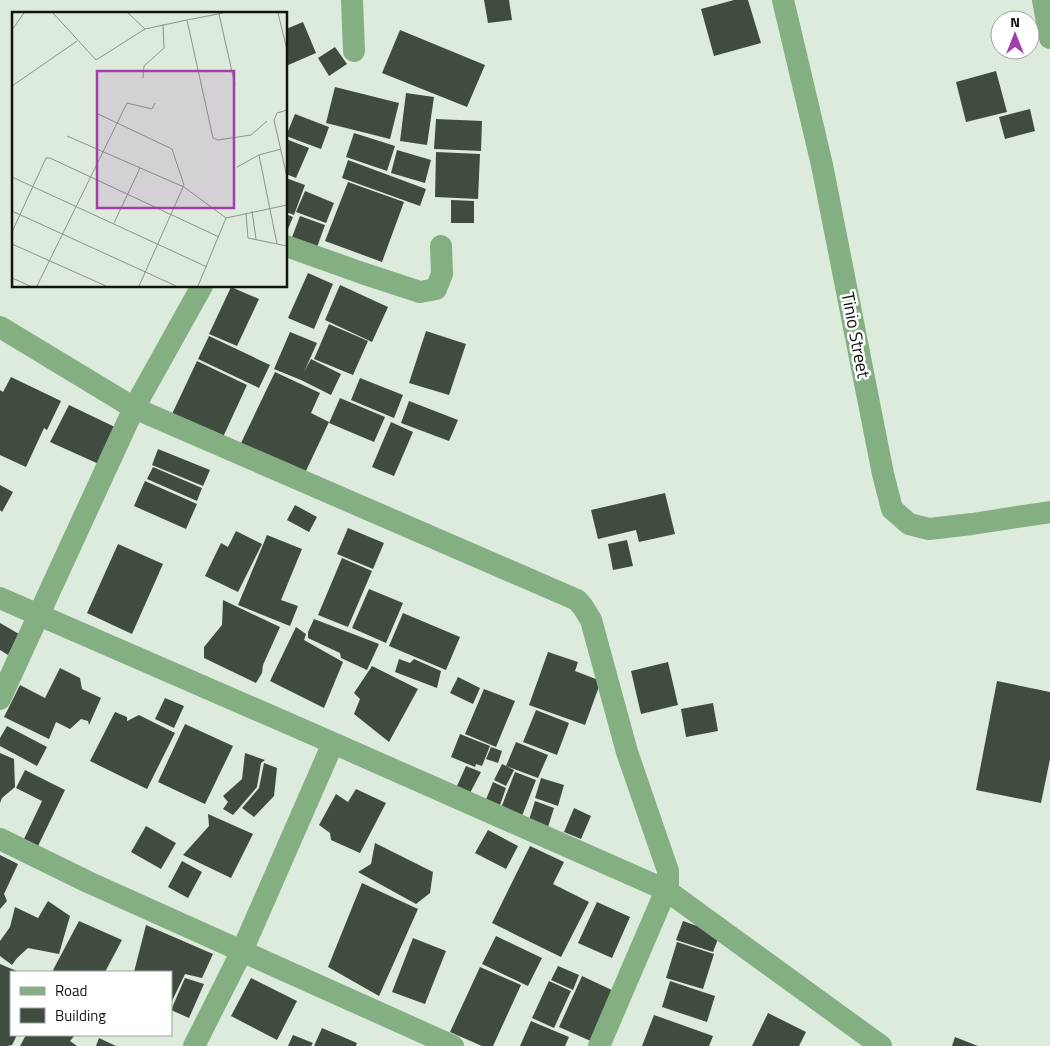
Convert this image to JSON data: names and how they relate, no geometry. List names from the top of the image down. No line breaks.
{"streets":{"street":["Tinio Street"]},"legend":["Road","Building"],"north":"top"}
